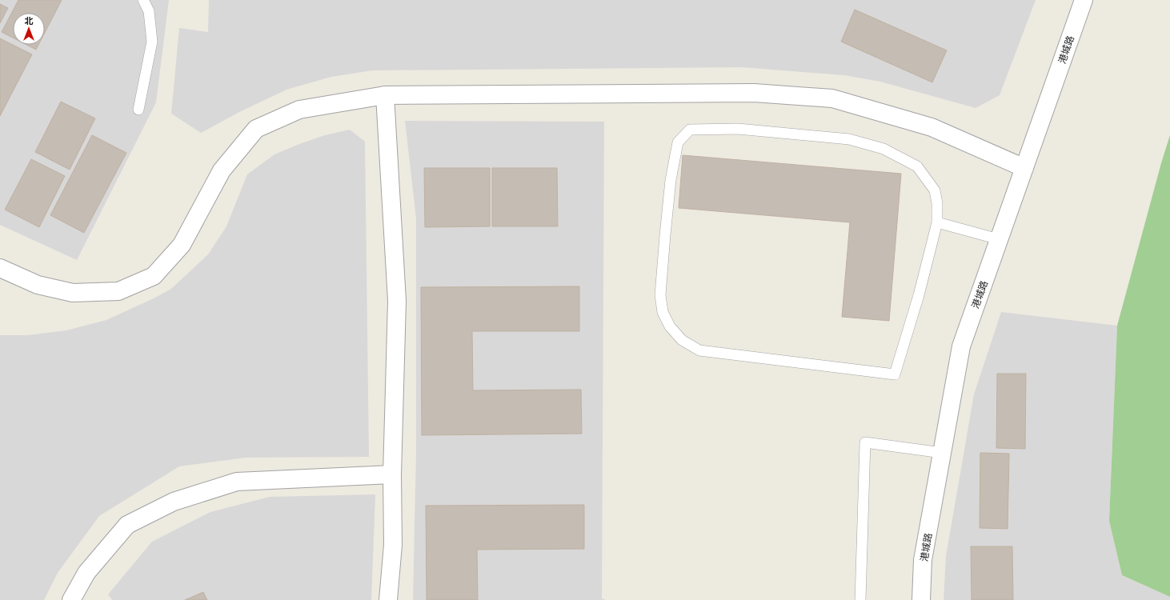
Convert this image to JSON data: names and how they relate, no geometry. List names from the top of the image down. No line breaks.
{"streets":{"street":["港城路"]},"north":"top"}
